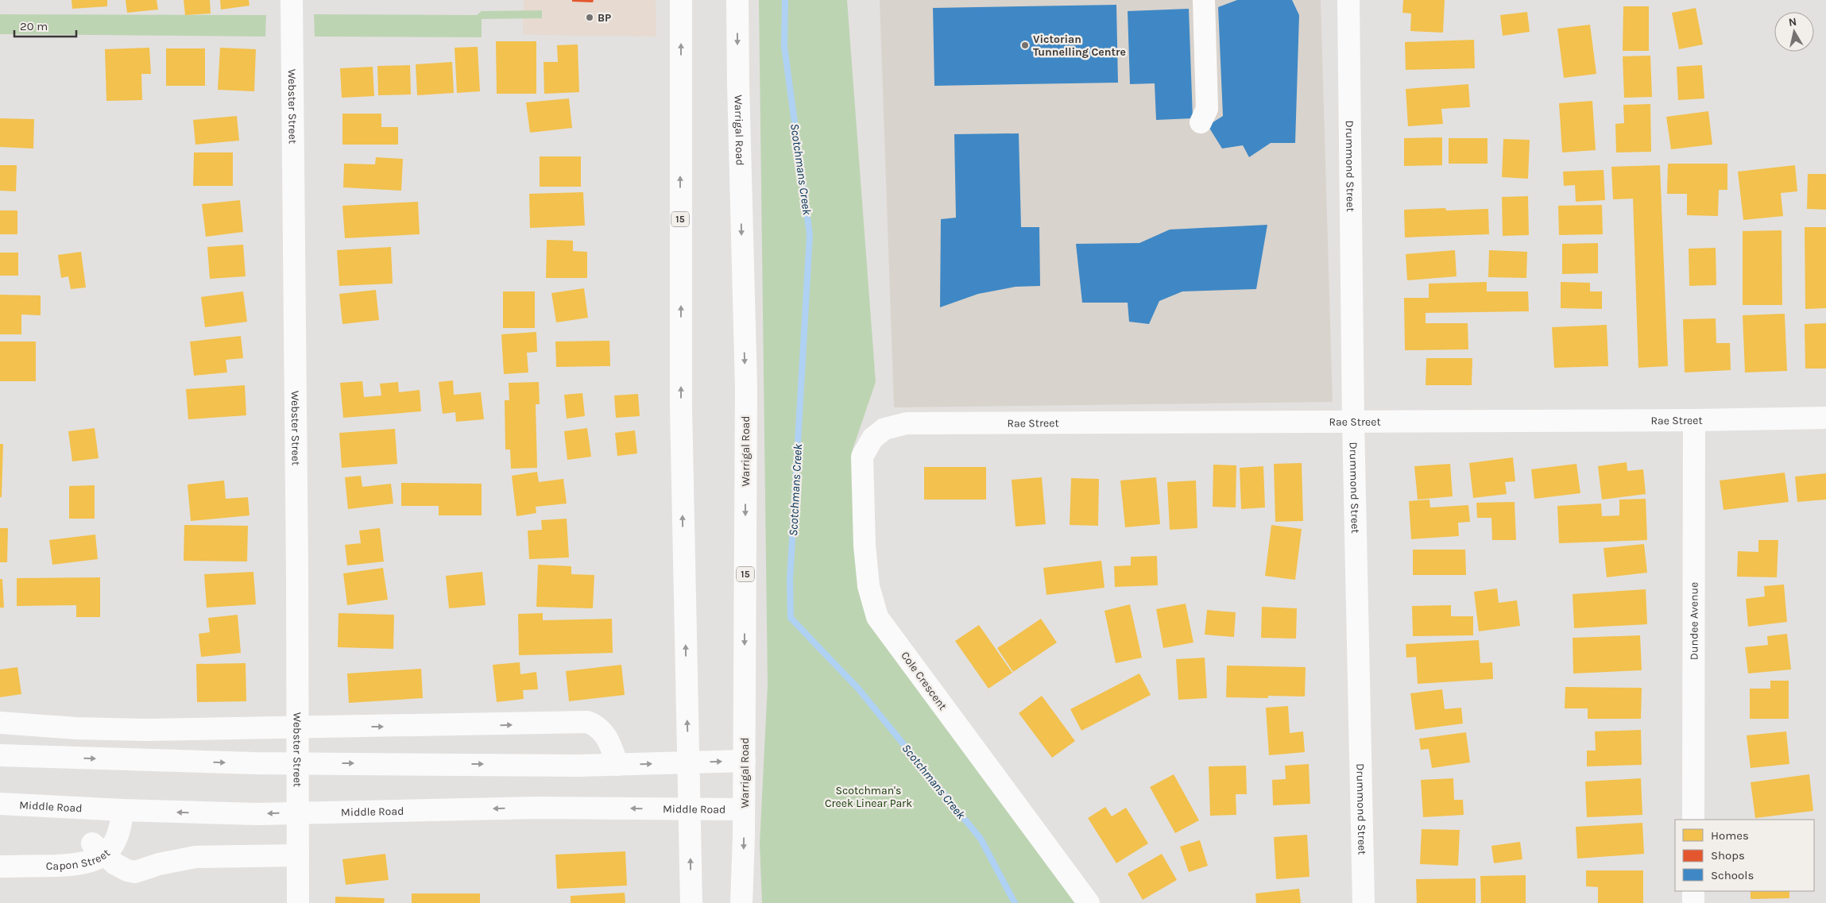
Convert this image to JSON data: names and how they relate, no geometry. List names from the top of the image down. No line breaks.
{"streets":{"main road":["Webster Street","Warrigal Road","Drummond Street","15","Rae Street","Dundee Avenue","Cole Crescent","Middle Road","Capon Street"]},"crossings":[["Warrigal Road","Middle Road"],["Drummond Street","Rae Street"],["15","Middle Road"],["Rae Street","Dundee Avenue"],["Rae Street","Cole Crescent"],["Middle Road","Capon Street"]],"water":["Scotchmans Creek"],"parks":["Scotchman's Creek Linear Park"],"places":["BP","Victorian Tunnelling Centre"],"legend":["Homes","Shops","Schools"],"scale_bar":"20 m","north":"top"}
